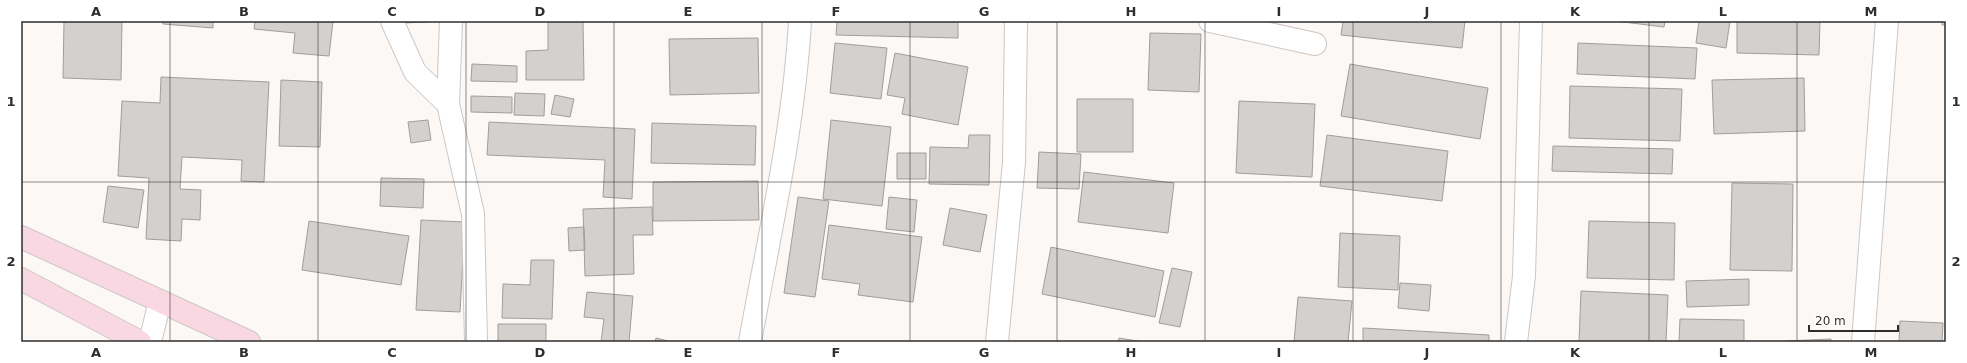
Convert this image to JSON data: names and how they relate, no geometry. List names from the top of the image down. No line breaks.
{"scale_bar":"20 m","grid":{"columns":["A","B","C","D","E","F","G","H","I","J","K","L","M"],"rows":["1","2"]}}
